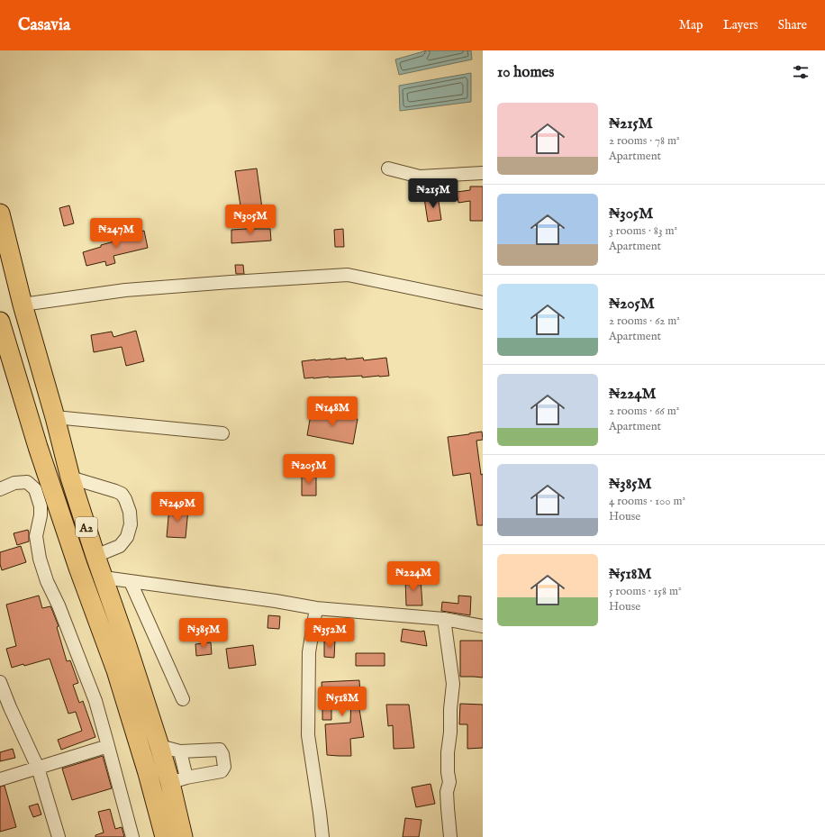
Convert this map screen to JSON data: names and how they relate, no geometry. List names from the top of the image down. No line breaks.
{"streets":{"highway":["A2"]},"page":{"header":"Casavia","nav":["Map","Layers","Share"],"heading":"10 homes","list":[{"name":"₦215M","note":"2 rooms · 78 m² · Apartment"},{"name":"₦305M","note":"3 rooms · 83 m² · Apartment"},{"name":"₦205M","note":"2 rooms · 62 m² · Apartment"},{"name":"₦224M","note":"2 rooms · 66 m² · Apartment"},{"name":"₦385M","note":"4 rooms · 100 m² · House"},{"name":"₦518M","note":"5 rooms · 158 m² · House"}],"price":["₦215M","₦305M","₦247M","₦148M","₦205M","₦249M","₦224M","₦385M","₦352M","₦518M"]}}
